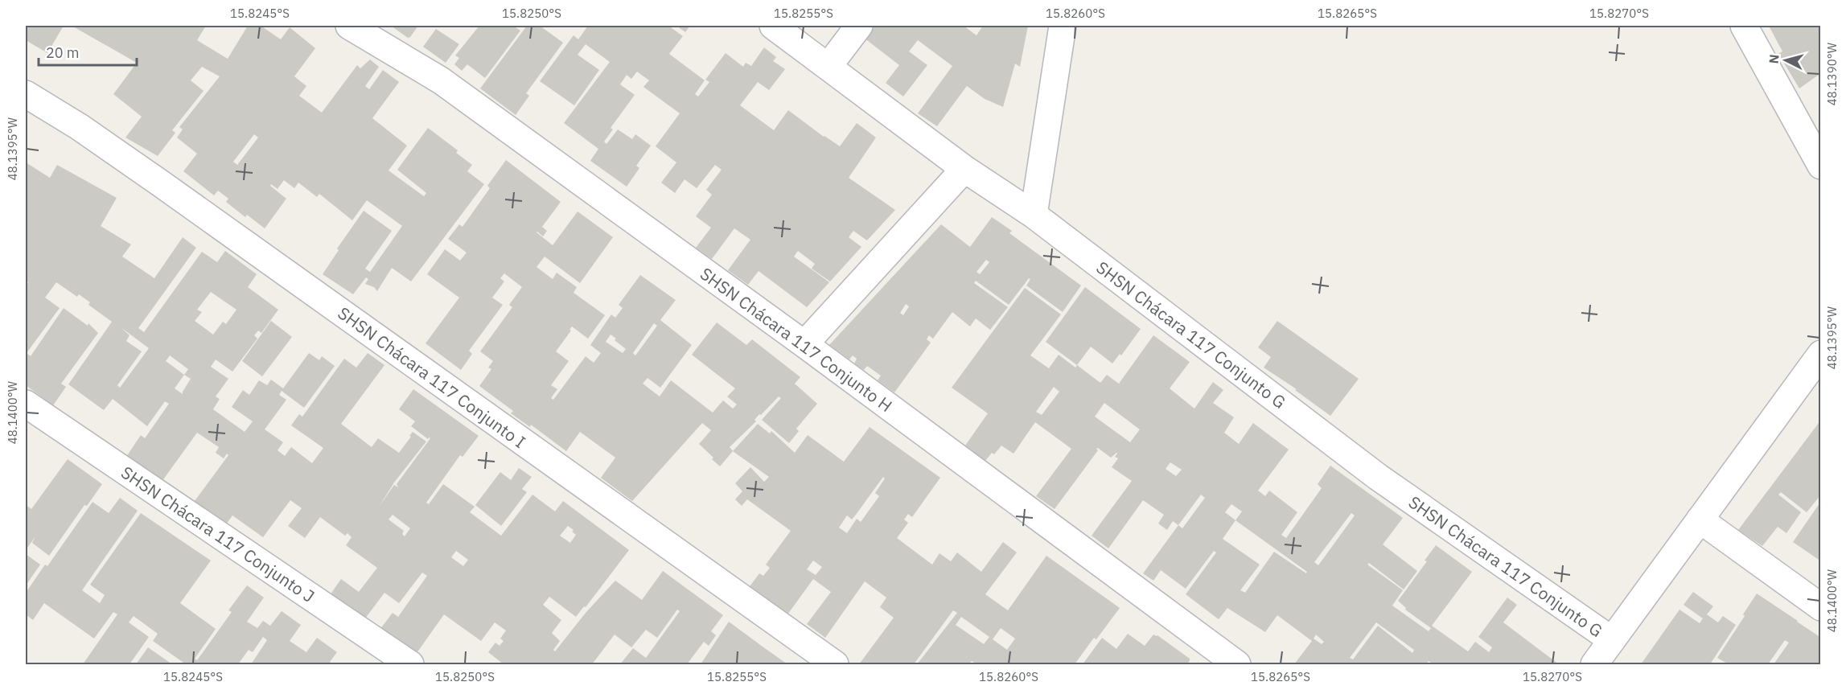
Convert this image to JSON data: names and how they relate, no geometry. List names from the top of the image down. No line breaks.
{"streets":{"street":["SHSN Chácara 117 Conjunto G","SHSN Chácara 117 Conjunto H","SHSN Chácara 117 Conjunto I","SHSN Chácara 117 Conjunto J"]},"scale_bar":"20 m","north":"left","coordinates":["15.8245°S","15.8250°S","15.8255°S","15.8260°S","15.8265°S","15.8270°S","48.1390°W","48.1395°W","48.1400°W"]}
